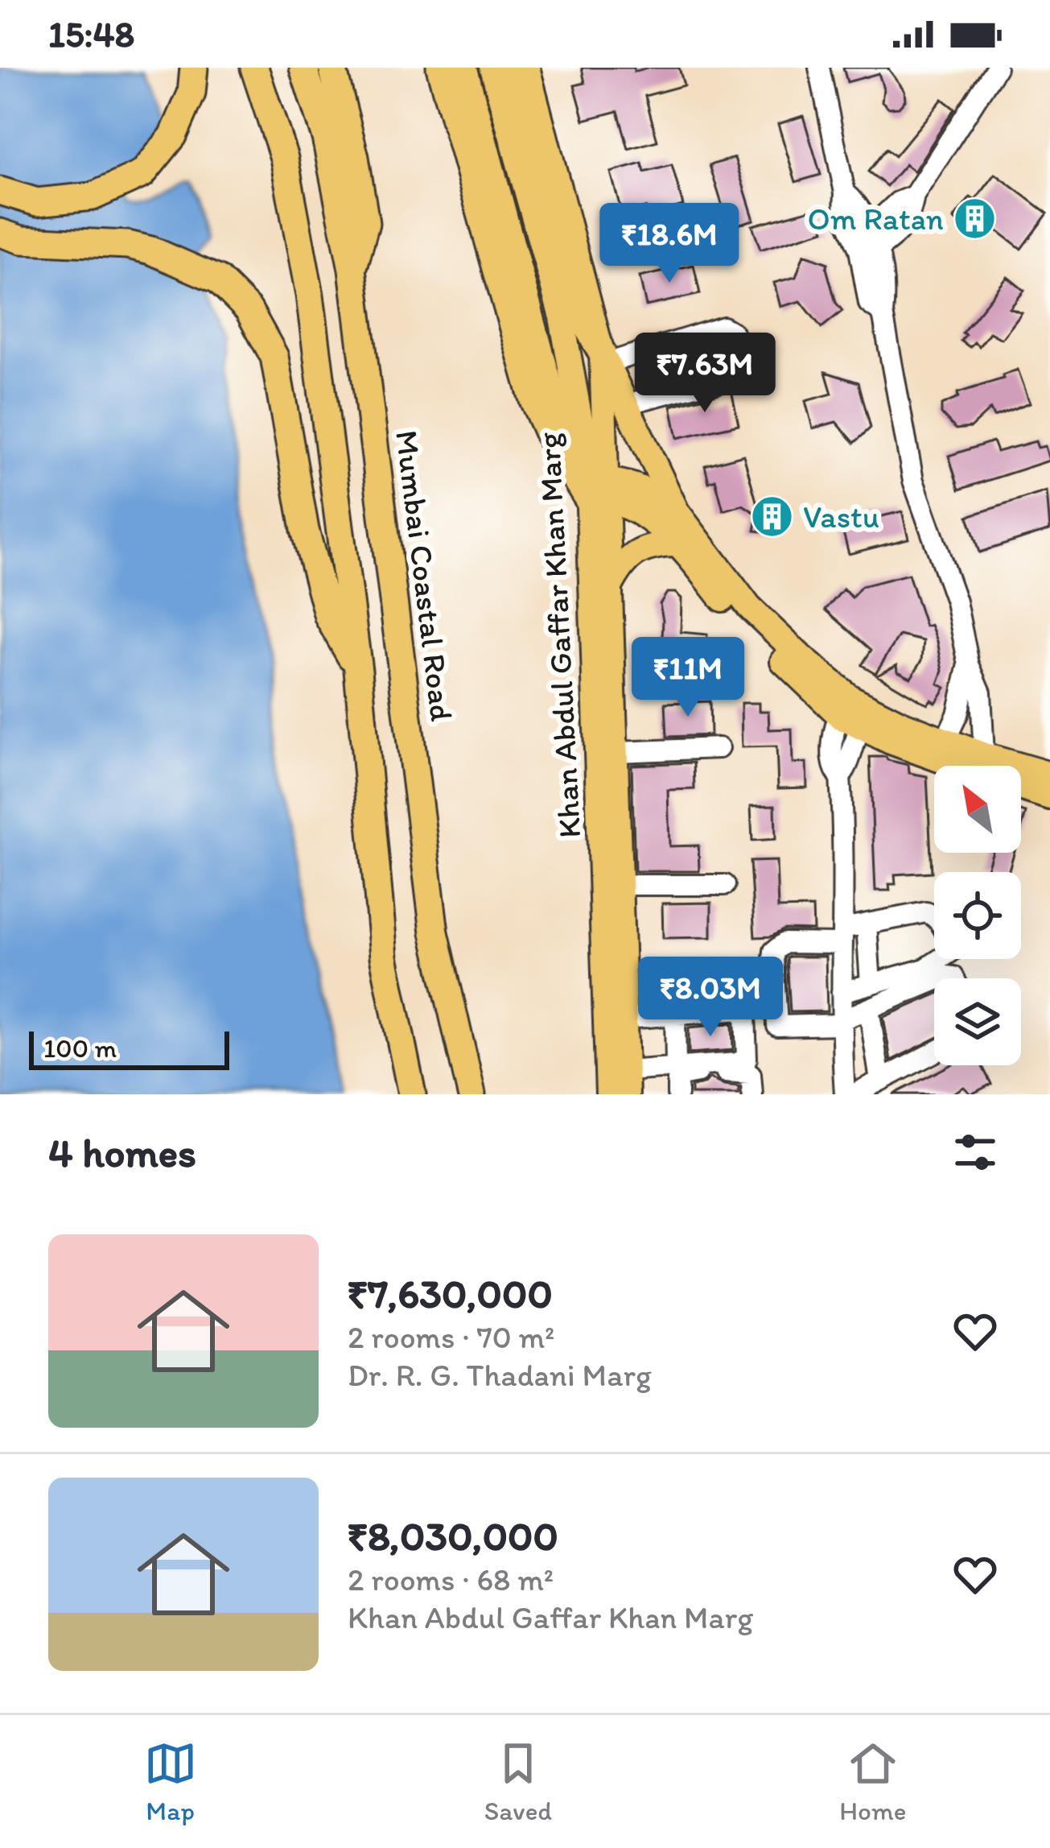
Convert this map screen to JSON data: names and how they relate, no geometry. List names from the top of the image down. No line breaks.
{"streets":{"highway":["Mumbai Coastal Road"],"main road":["Khan Abdul Gaffar Khan Marg"]},"places":{"building":["Om Ratan","Vastu"]},"scale_bar":"100 m","north":"top left","page":{"status":"15:48","price":["₹18.6M","₹7.63M","₹11M","₹8.03M"],"scale":"100 m","heading":"4 homes","list":[{"name":"₹7,630,000","note":"2 rooms · 70 m² · Dr. R. G. Thadani Marg"},{"name":"₹8,030,000","note":"2 rooms · 68 m² · Khan Abdul Gaffar Khan Marg"}],"tabs":["Map","Saved","Home"]}}
